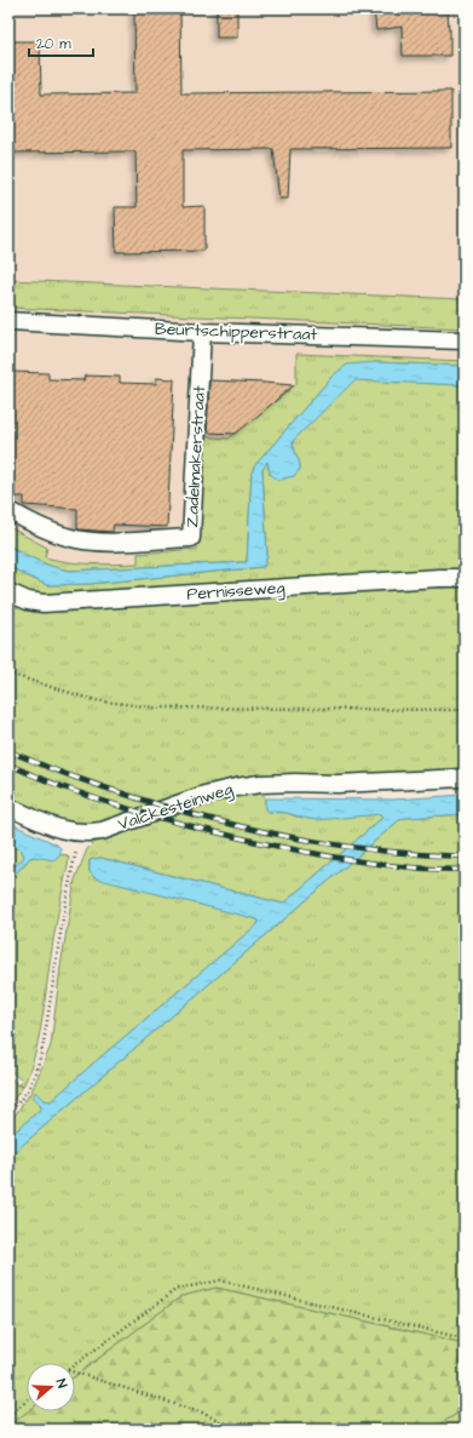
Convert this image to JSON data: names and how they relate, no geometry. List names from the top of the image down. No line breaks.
{"streets":{"street":["Beurtschipperstraat","Zadelmakerstraat","Pernisseweg","Valckesteinweg"]},"crossings":[["Beurtschipperstraat","Zadelmakerstraat"]],"scale_bar":"20 m","north":"right"}
